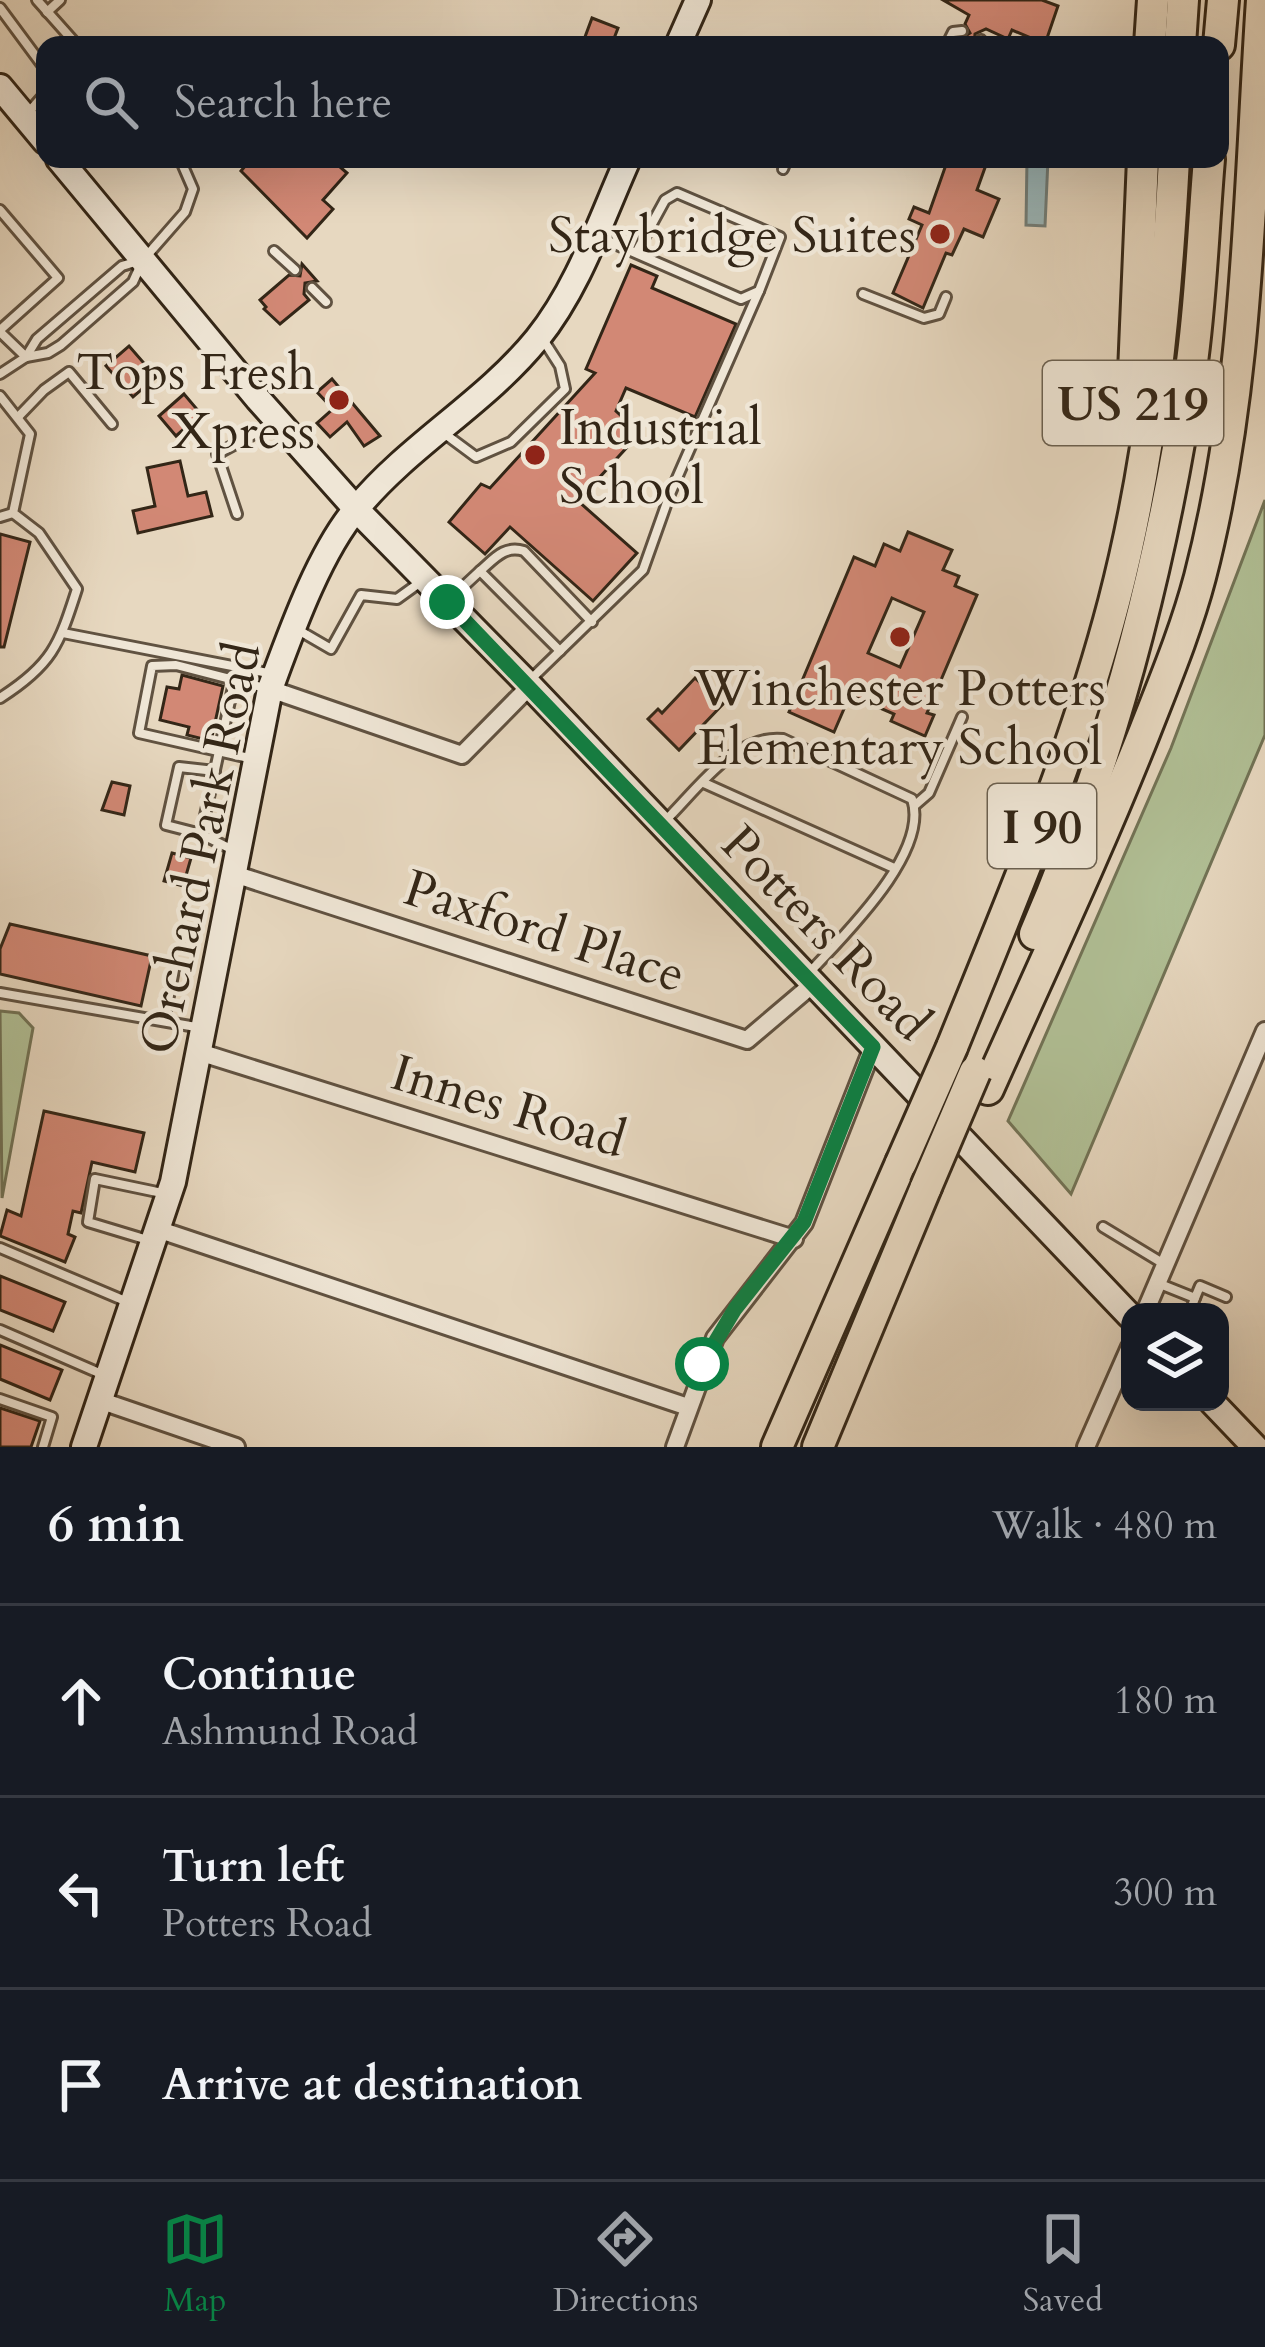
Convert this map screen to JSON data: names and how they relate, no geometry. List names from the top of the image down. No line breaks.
{"streets":{"highway":["US 219","I 90"],"street":["Orchard Park Road","Paxford Place","Potters Road","Innes Road"]},"crossings":[["US 219","I 90"],["Orchard Park Road","Paxford Place"],["Orchard Park Road","Potters Road"],["Orchard Park Road","Innes Road"],["Paxford Place","Potters Road"]],"places":["Staybridge Suites","Tops Fresh Xpress","Industrial School","Winchester Potters Elementary School"],"page":{"search":"Search here","heading":["6 min","Walk · 480 m"],"list":[["Continue","Ashmund Road","180 m"],["Turn left","Potters Road","300 m"],"Arrive at destination"],"nav":["Map","Directions","Saved"]}}
